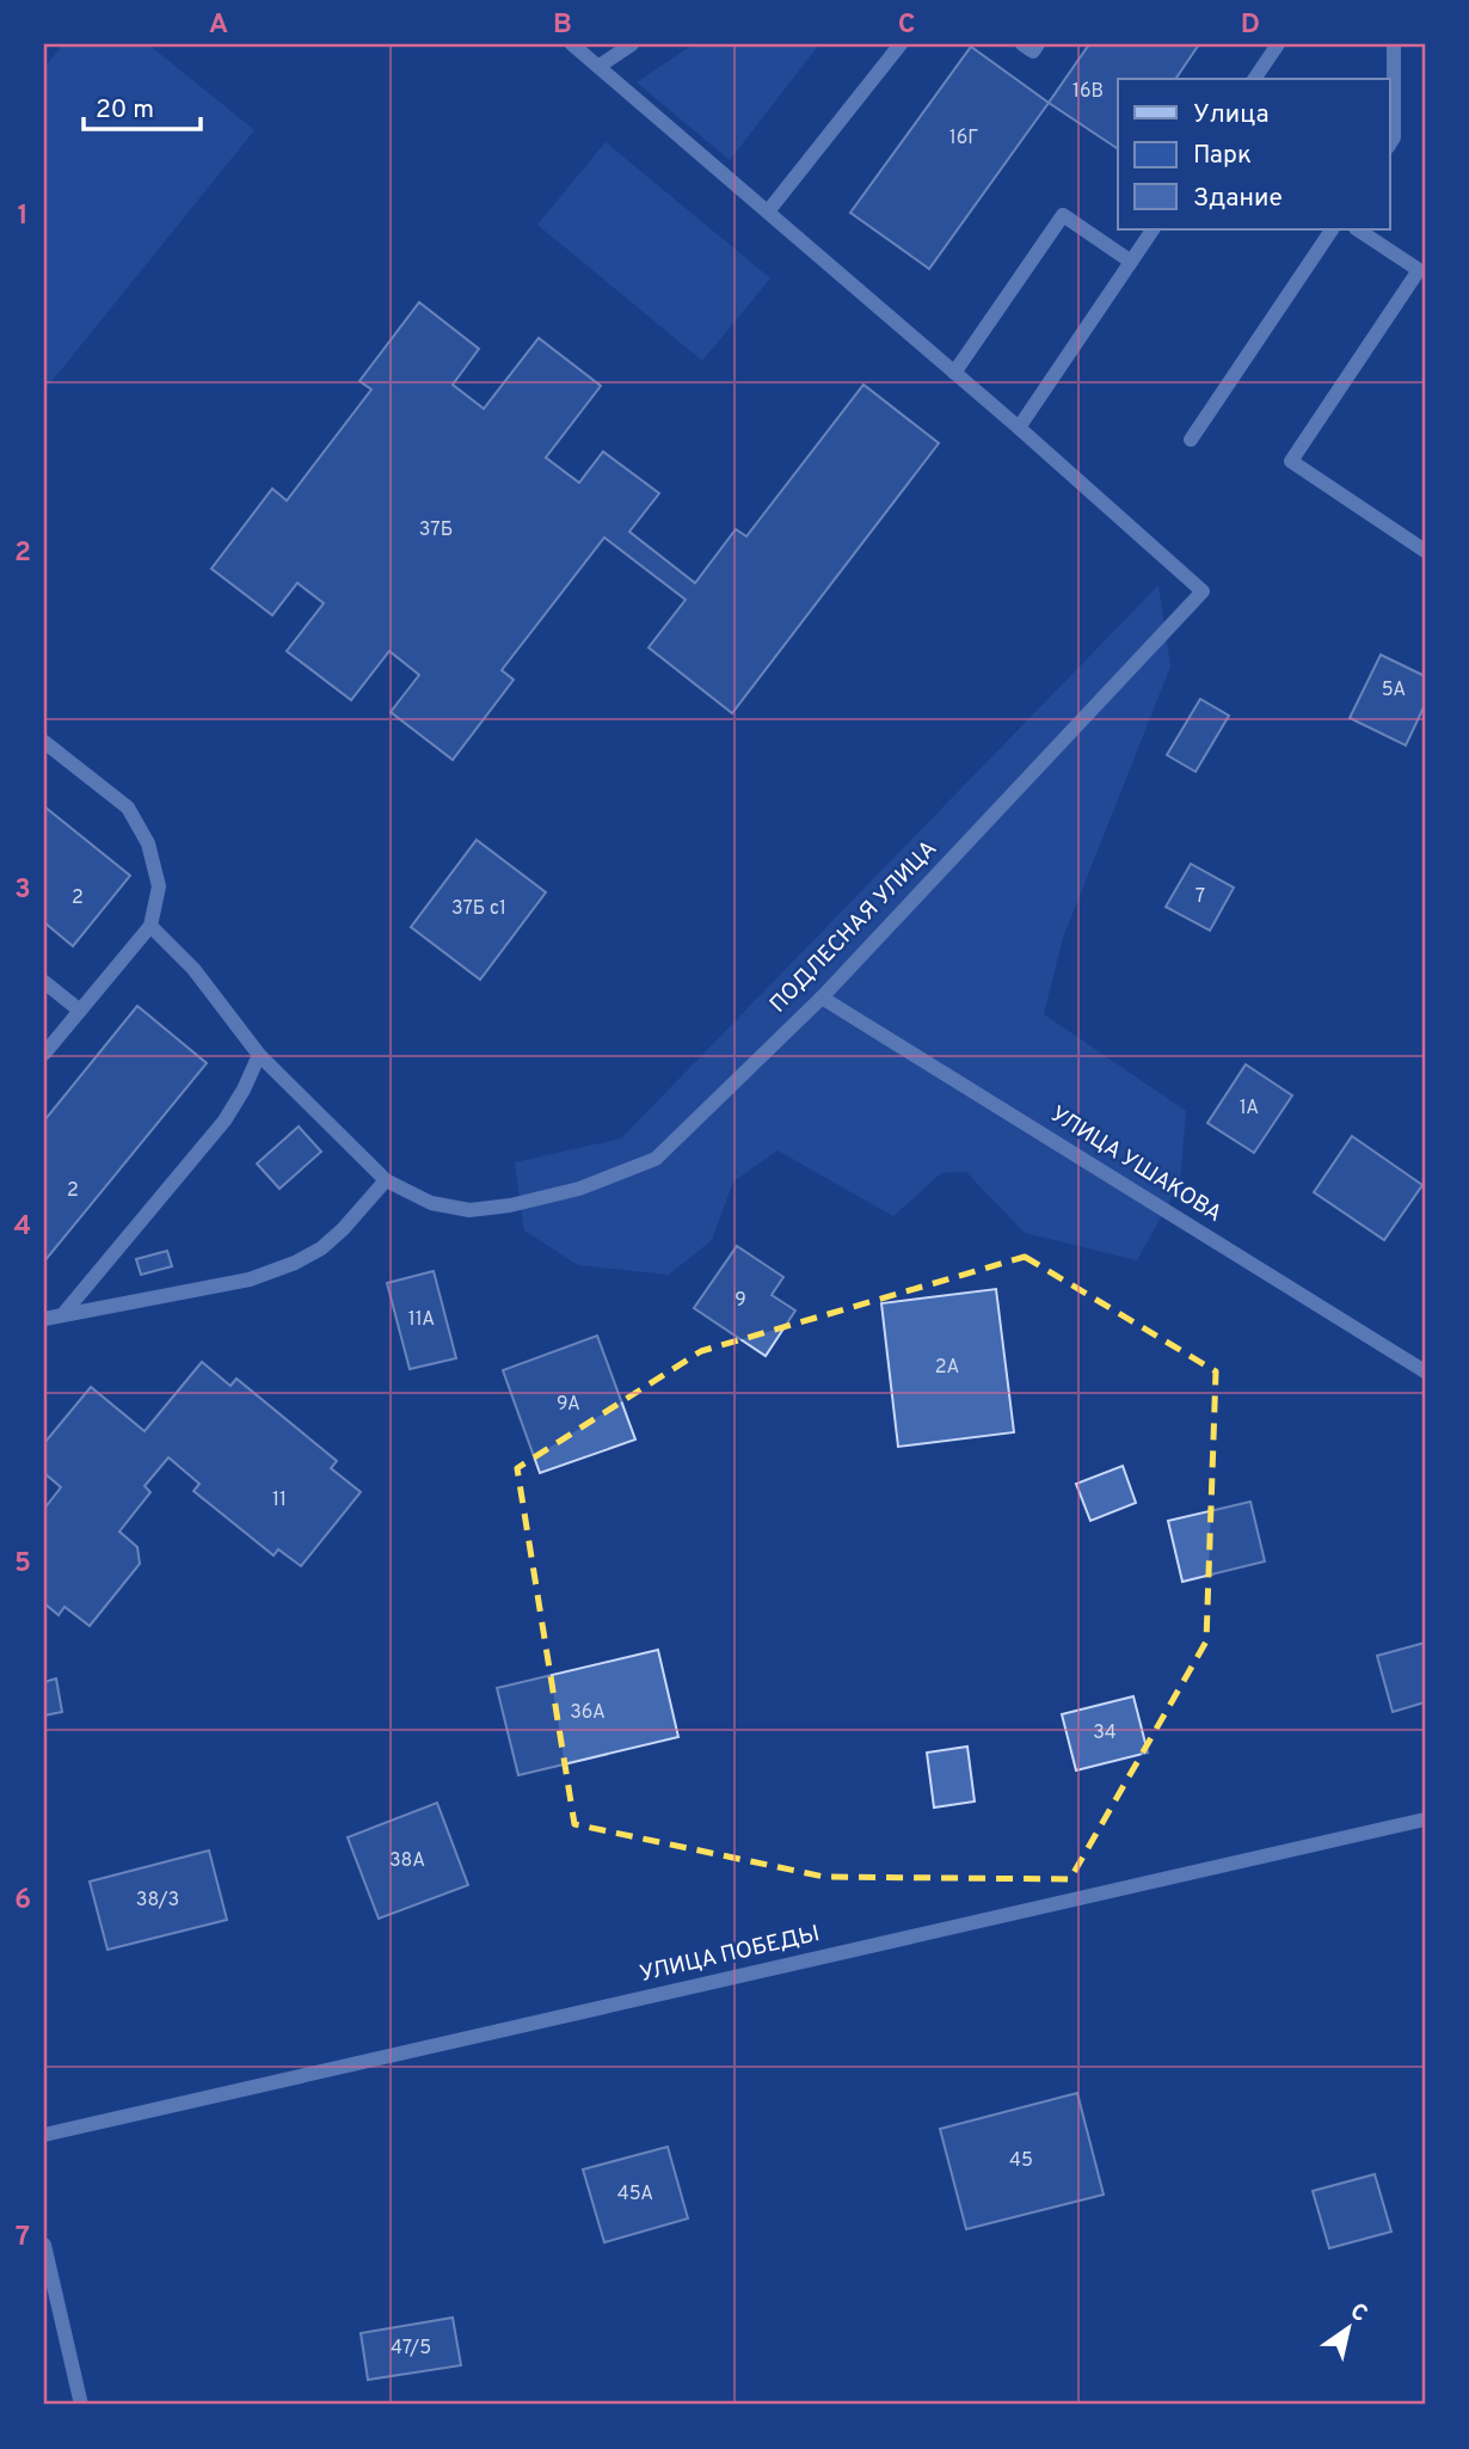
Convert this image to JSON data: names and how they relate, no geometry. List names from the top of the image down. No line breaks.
{"streets":{"street":["ПОДЛЕСНАЯ УЛИЦА","УЛИЦА УШАКОВА","УЛИЦА ПОБЕДЫ"]},"crossings":[["ПОДЛЕСНАЯ УЛИЦА","УЛИЦА УШАКОВА"]],"house_numbers":["16В","16Г","37Б","5А","7","2","37Б с1","1А","2","9","11А","2А","9А","11","36А","34","38А","38/3","45","45А","47/5"],"legend":["Улица","Парк","Здание"],"scale_bar":"20 m","north":"top right","grid":{"columns":["A","B","C","D"],"rows":["1","2","3","4","5","6","7"]}}
